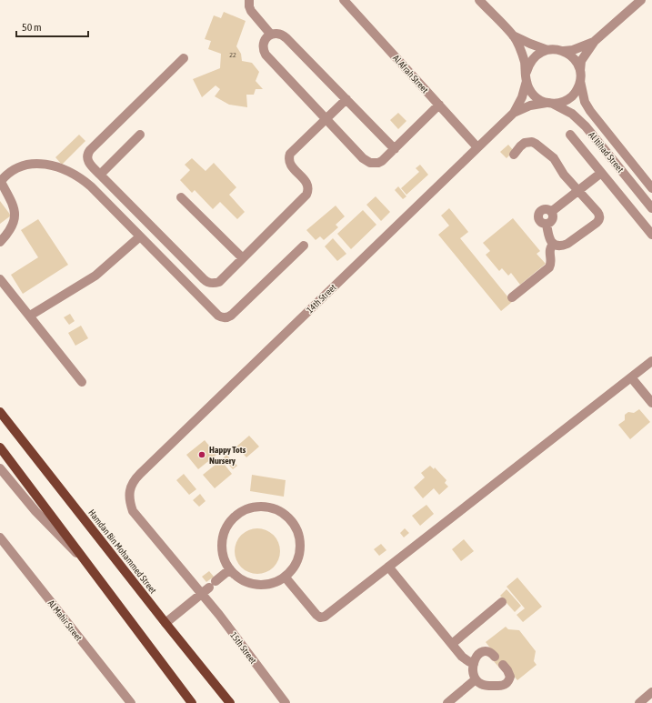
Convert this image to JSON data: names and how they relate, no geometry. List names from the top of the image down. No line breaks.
{"streets":{"main road":["Hamdan Bin Mohammed Street"],"street":["Al Afrah Street","Al Itihad Street","14th Street","Al Mahir Street","15th Street"]},"crossings":[["Al Afrah Street","14th Street"],["Al Itihad Street","14th Street"],["14th Street","15th Street"]],"places":["Happy Tots Nursery"],"house_numbers":["22"],"scale_bar":"50 m"}
